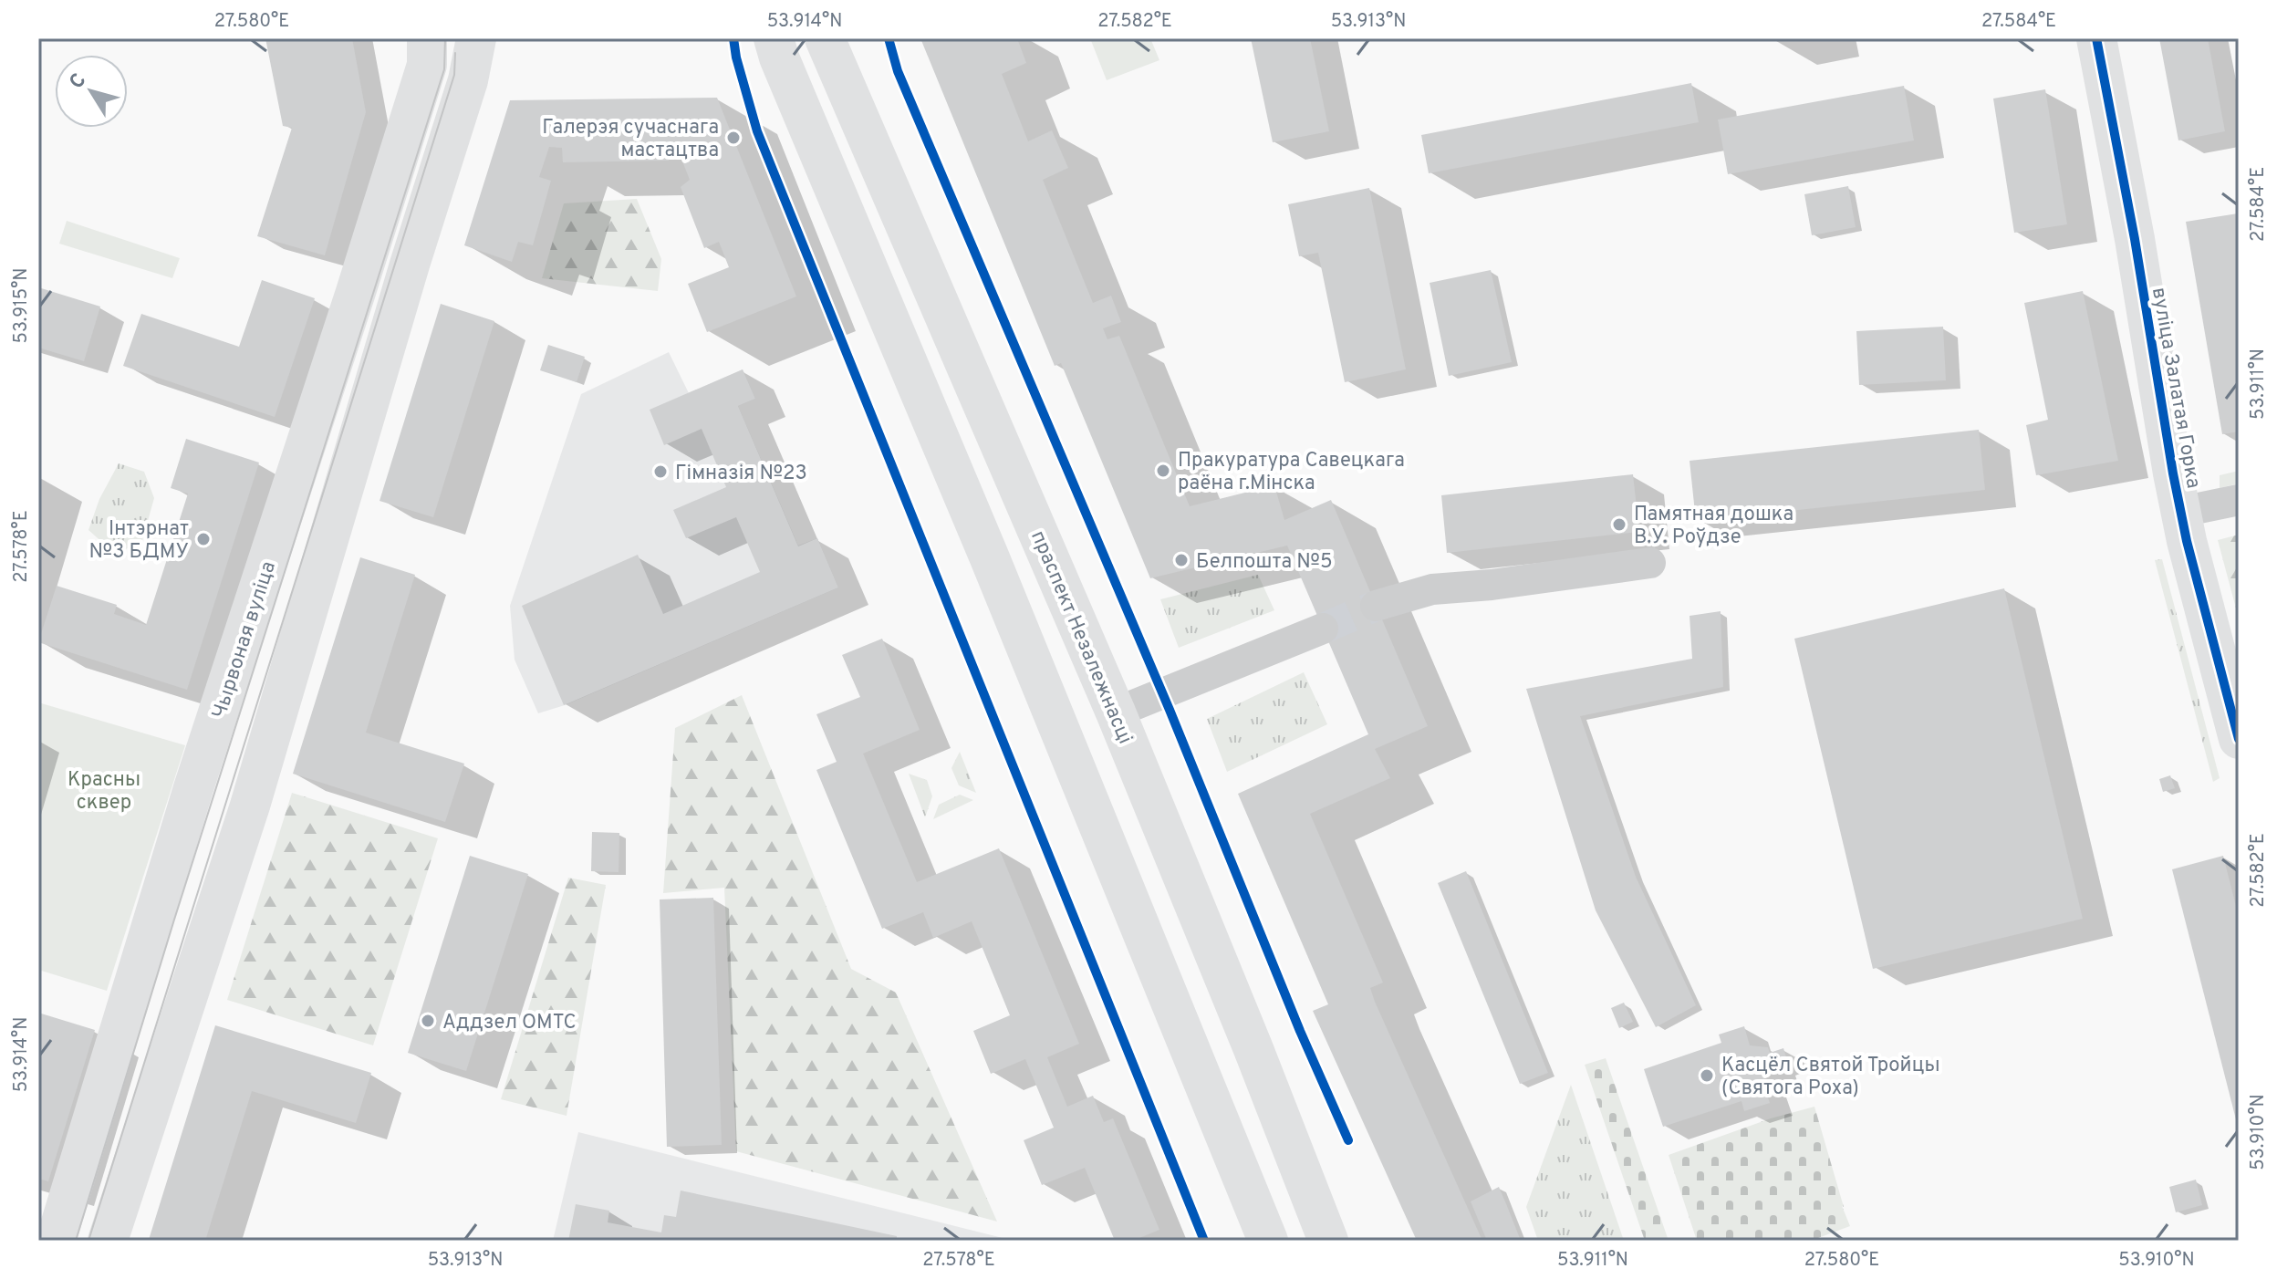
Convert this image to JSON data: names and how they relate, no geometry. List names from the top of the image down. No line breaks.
{"streets":{"main road":["вуліца Залатая Горка","праспект Незалежнасці","Чырвоная вуліца"]},"parks":["Красны сквер"],"places":["Галерэя сучаснага мастацтва","Пракуратура Савецкага раёна г.Мінска","Гімназія №23","Памятная дошка В.У. Роўдзе","Інтэрнат №3 БДМУ","Белпошта №5","Аддзел ОМТС","Касцёл Святой Тройцы (Святога Роха)"],"north":"top left","coordinates":["27.580°E","53.914°N","27.582°E","53.913°N","27.584°E","53.915°N","53.911°N","27.578°E","53.910°N"]}
